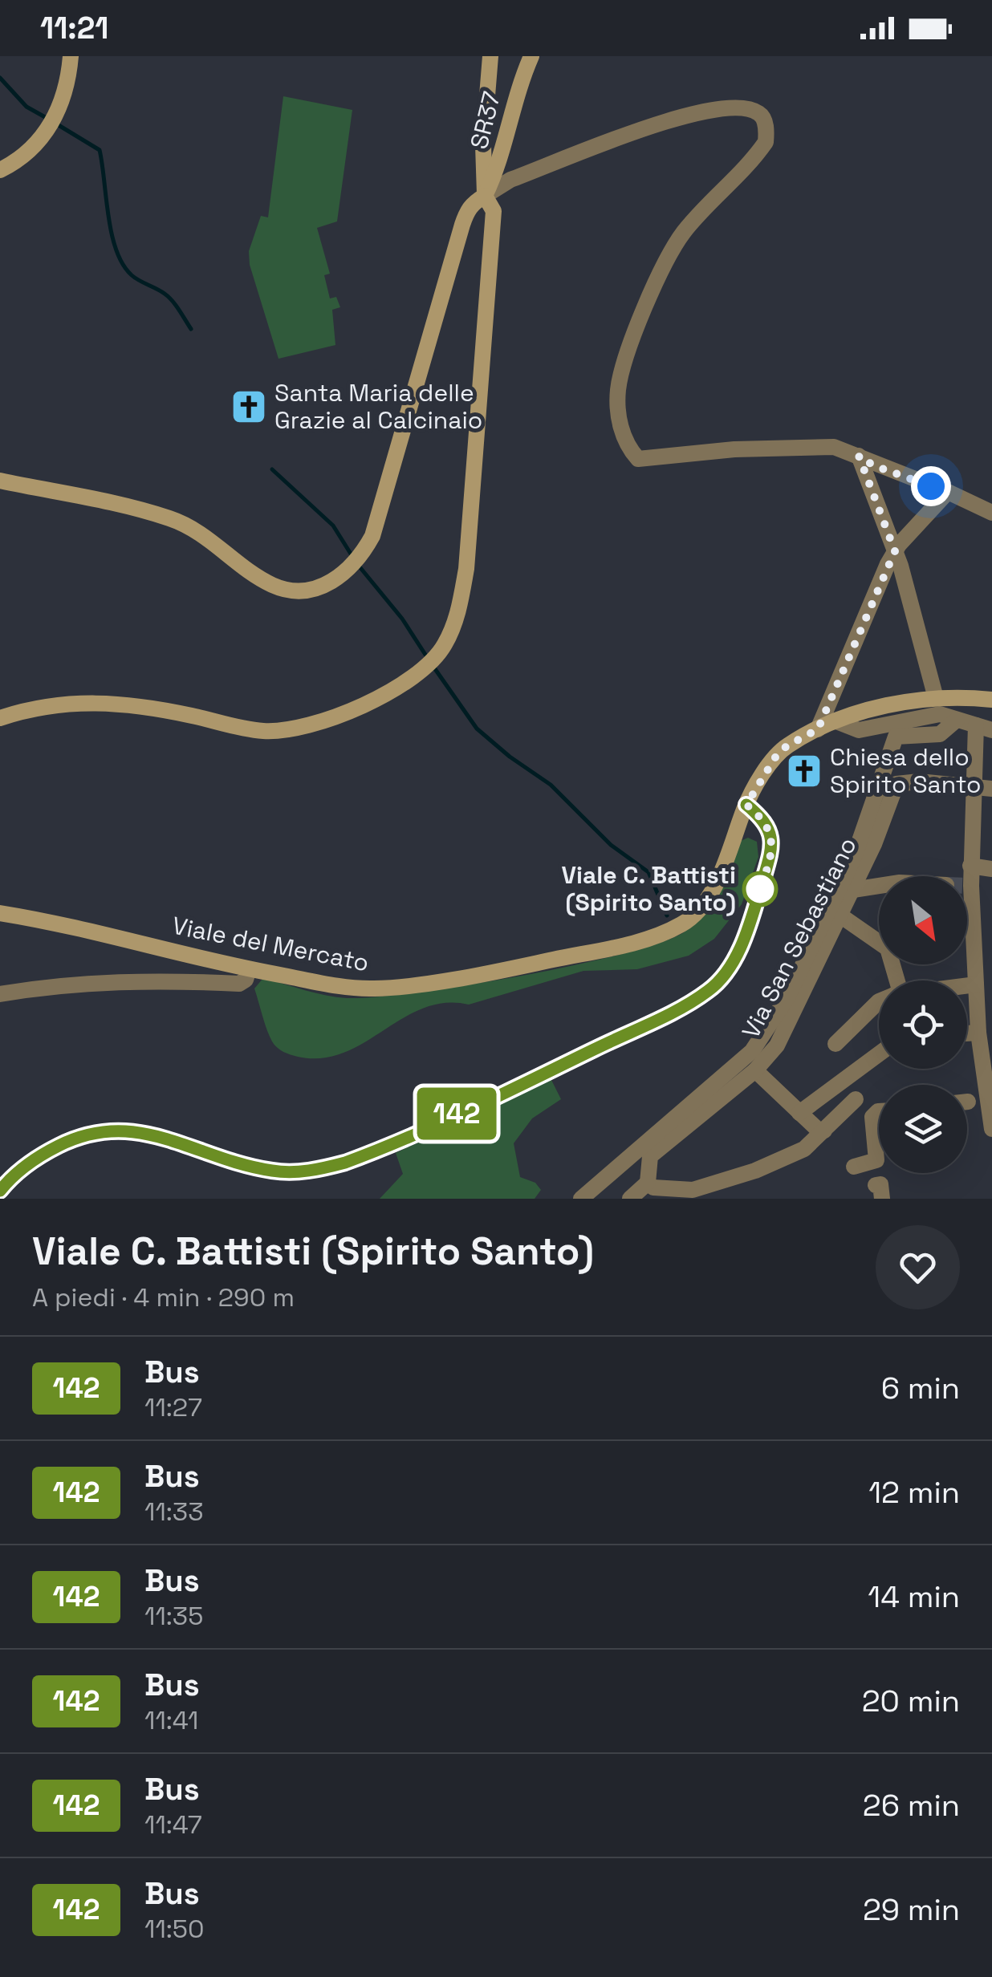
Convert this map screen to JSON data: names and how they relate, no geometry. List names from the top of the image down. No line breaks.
{"streets":{"main road":["SR37","Viale del Mercato"],"street":["Via San Sebastiano"]},"places":{"church":["Santa Maria delle Grazie al Calcinaio","Chiesa dello Spirito Santo"],"other":["Viale C. Battisti (Spirito Santo)"]},"lines":["bus line 142"],"north":"bottom right","page":{"status":"11:21","on_map":"142","heading":["Viale C. Battisti (Spirito Santo)","A piedi · 4 min · 290 m"],"list":[{"mark":"142","name":"Bus","note":"11:27","value":"6 min"},{"mark":"142","name":"Bus","note":"11:33","value":"12 min"},{"mark":"142","name":"Bus","note":"11:35","value":"14 min"},{"mark":"142","name":"Bus","note":"11:41","value":"20 min"},{"mark":"142","name":"Bus","note":"11:47","value":"26 min"},{"mark":"142","name":"Bus","note":"11:50","value":"29 min"}]}}
